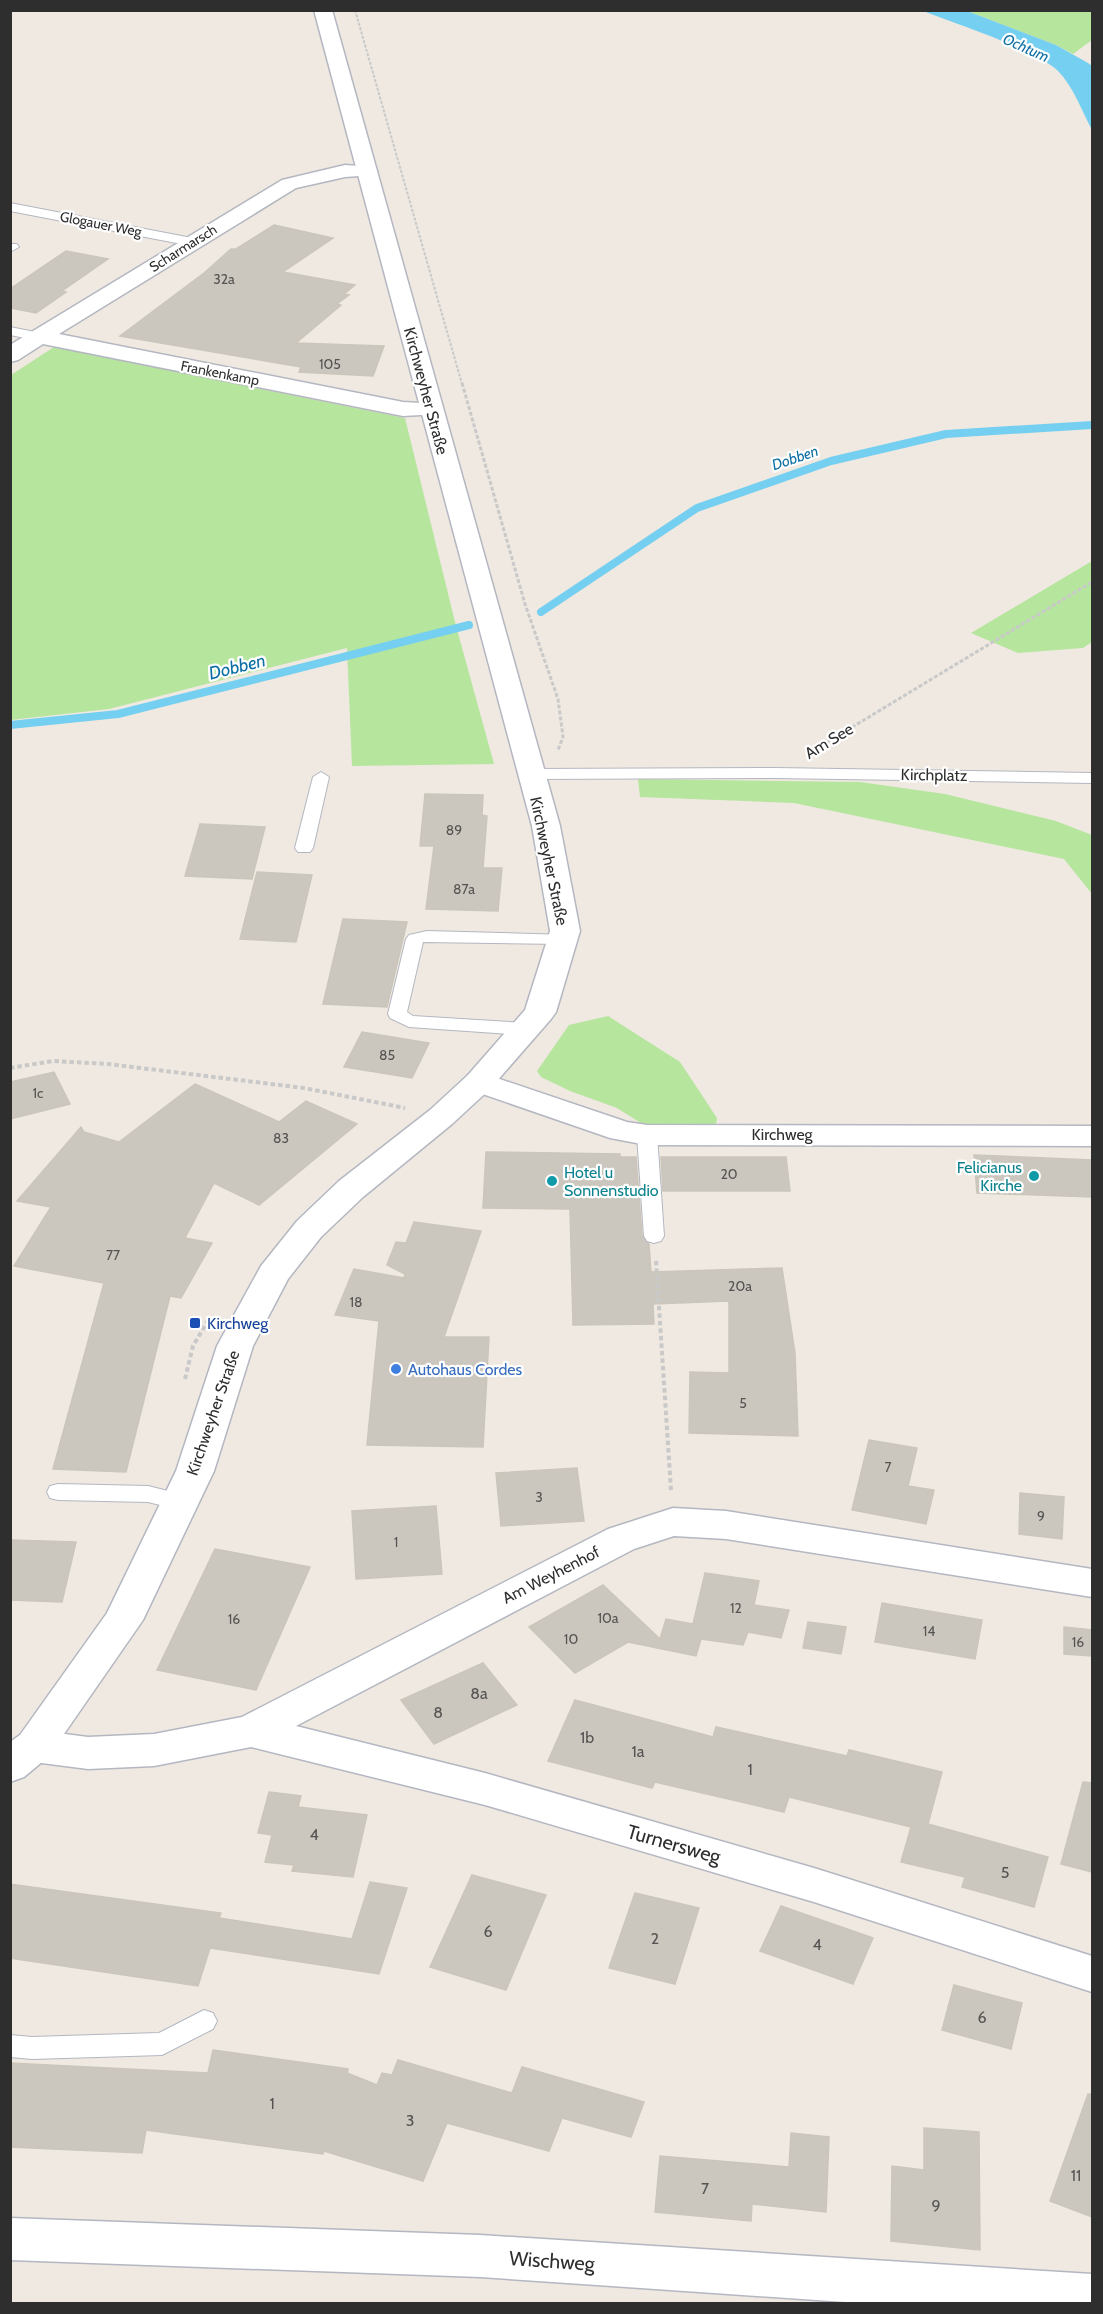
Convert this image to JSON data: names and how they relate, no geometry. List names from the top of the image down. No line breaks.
{"streets":{"street":["Scharmarsch","Frankenkamp","Kirchweyher Straße","Kirchweg","Am Weyhenhof","Turnersweg","Wischweg"],"lane":["Glogauer Weg","Kirchplatz"],"path":["Am See"]},"crossings":[["Glogauer Weg","Scharmarsch"],["Scharmarsch","Frankenkamp"],["Scharmarsch","Kirchweyher Straße"],["Frankenkamp","Kirchweyher Straße"],["Kirchweyher Straße","Kirchweg"],["Kirchweyher Straße","Am Weyhenhof"],["Am See","Kirchplatz"],["Am Weyhenhof","Turnersweg"]],"water":["Ochtum","Dobben"],"places":{"other":["Felicianus Kirche","Hotel u Sonnenstudio","Autohaus Cordes"],"transit":["Kirchweg"]},"house_numbers":["32a","105","89","87a","85","1c","83","20","77","20a","18","5","7","3","9","1","12","10a","16","14","10","16","8a","8","1b","1a","1","4","5","6","2","4","6","1","3","11","7","9"]}
